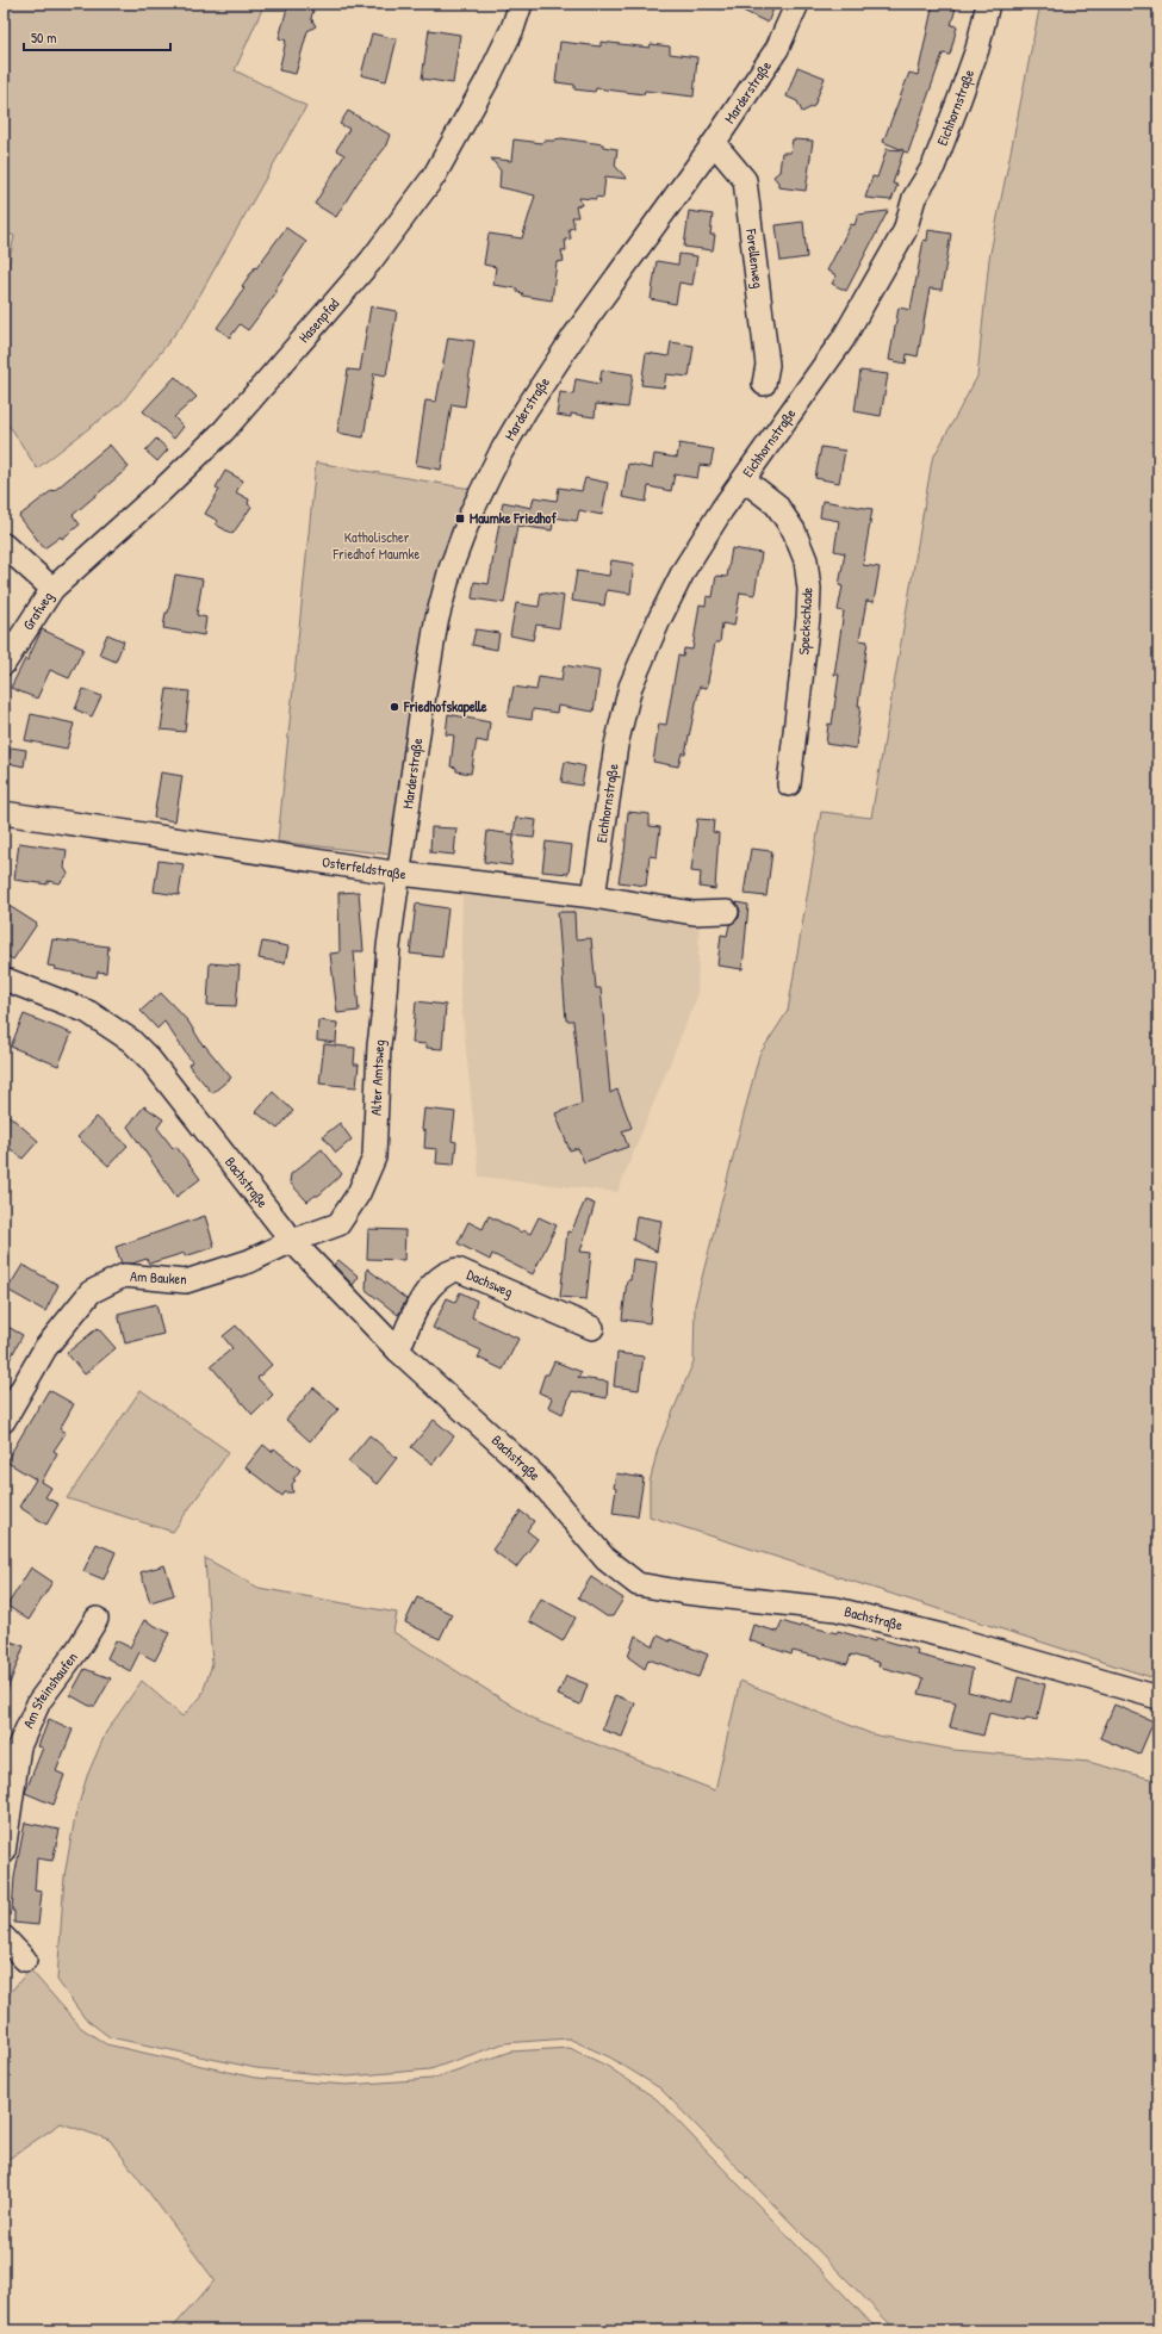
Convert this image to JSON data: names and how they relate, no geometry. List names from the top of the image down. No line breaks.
{"streets":{"street":["Marderstraße","Eichhornstraße","Forellenweg","Hasenpfad","Grafweg","Speckschlade","Osterfeldstraße","Alter Amtsweg","Bachstraße","Am Bauken","Dachsweg","Am Steinshaufen"]},"crossings":[["Marderstraße","Forellenweg"],["Marderstraße","Osterfeldstraße"],["Marderstraße","Alter Amtsweg"],["Eichhornstraße","Speckschlade"],["Eichhornstraße","Osterfeldstraße"],["Hasenpfad","Grafweg"],["Osterfeldstraße","Alter Amtsweg"],["Alter Amtsweg","Bachstraße"],["Alter Amtsweg","Am Bauken"],["Bachstraße","Am Bauken"],["Bachstraße","Dachsweg"]],"parks":["Katholischer Friedhof Maumke"],"places":{"transit":["Maumke Friedhof"],"other":["Friedhofskapelle"]},"scale_bar":"50 m"}
